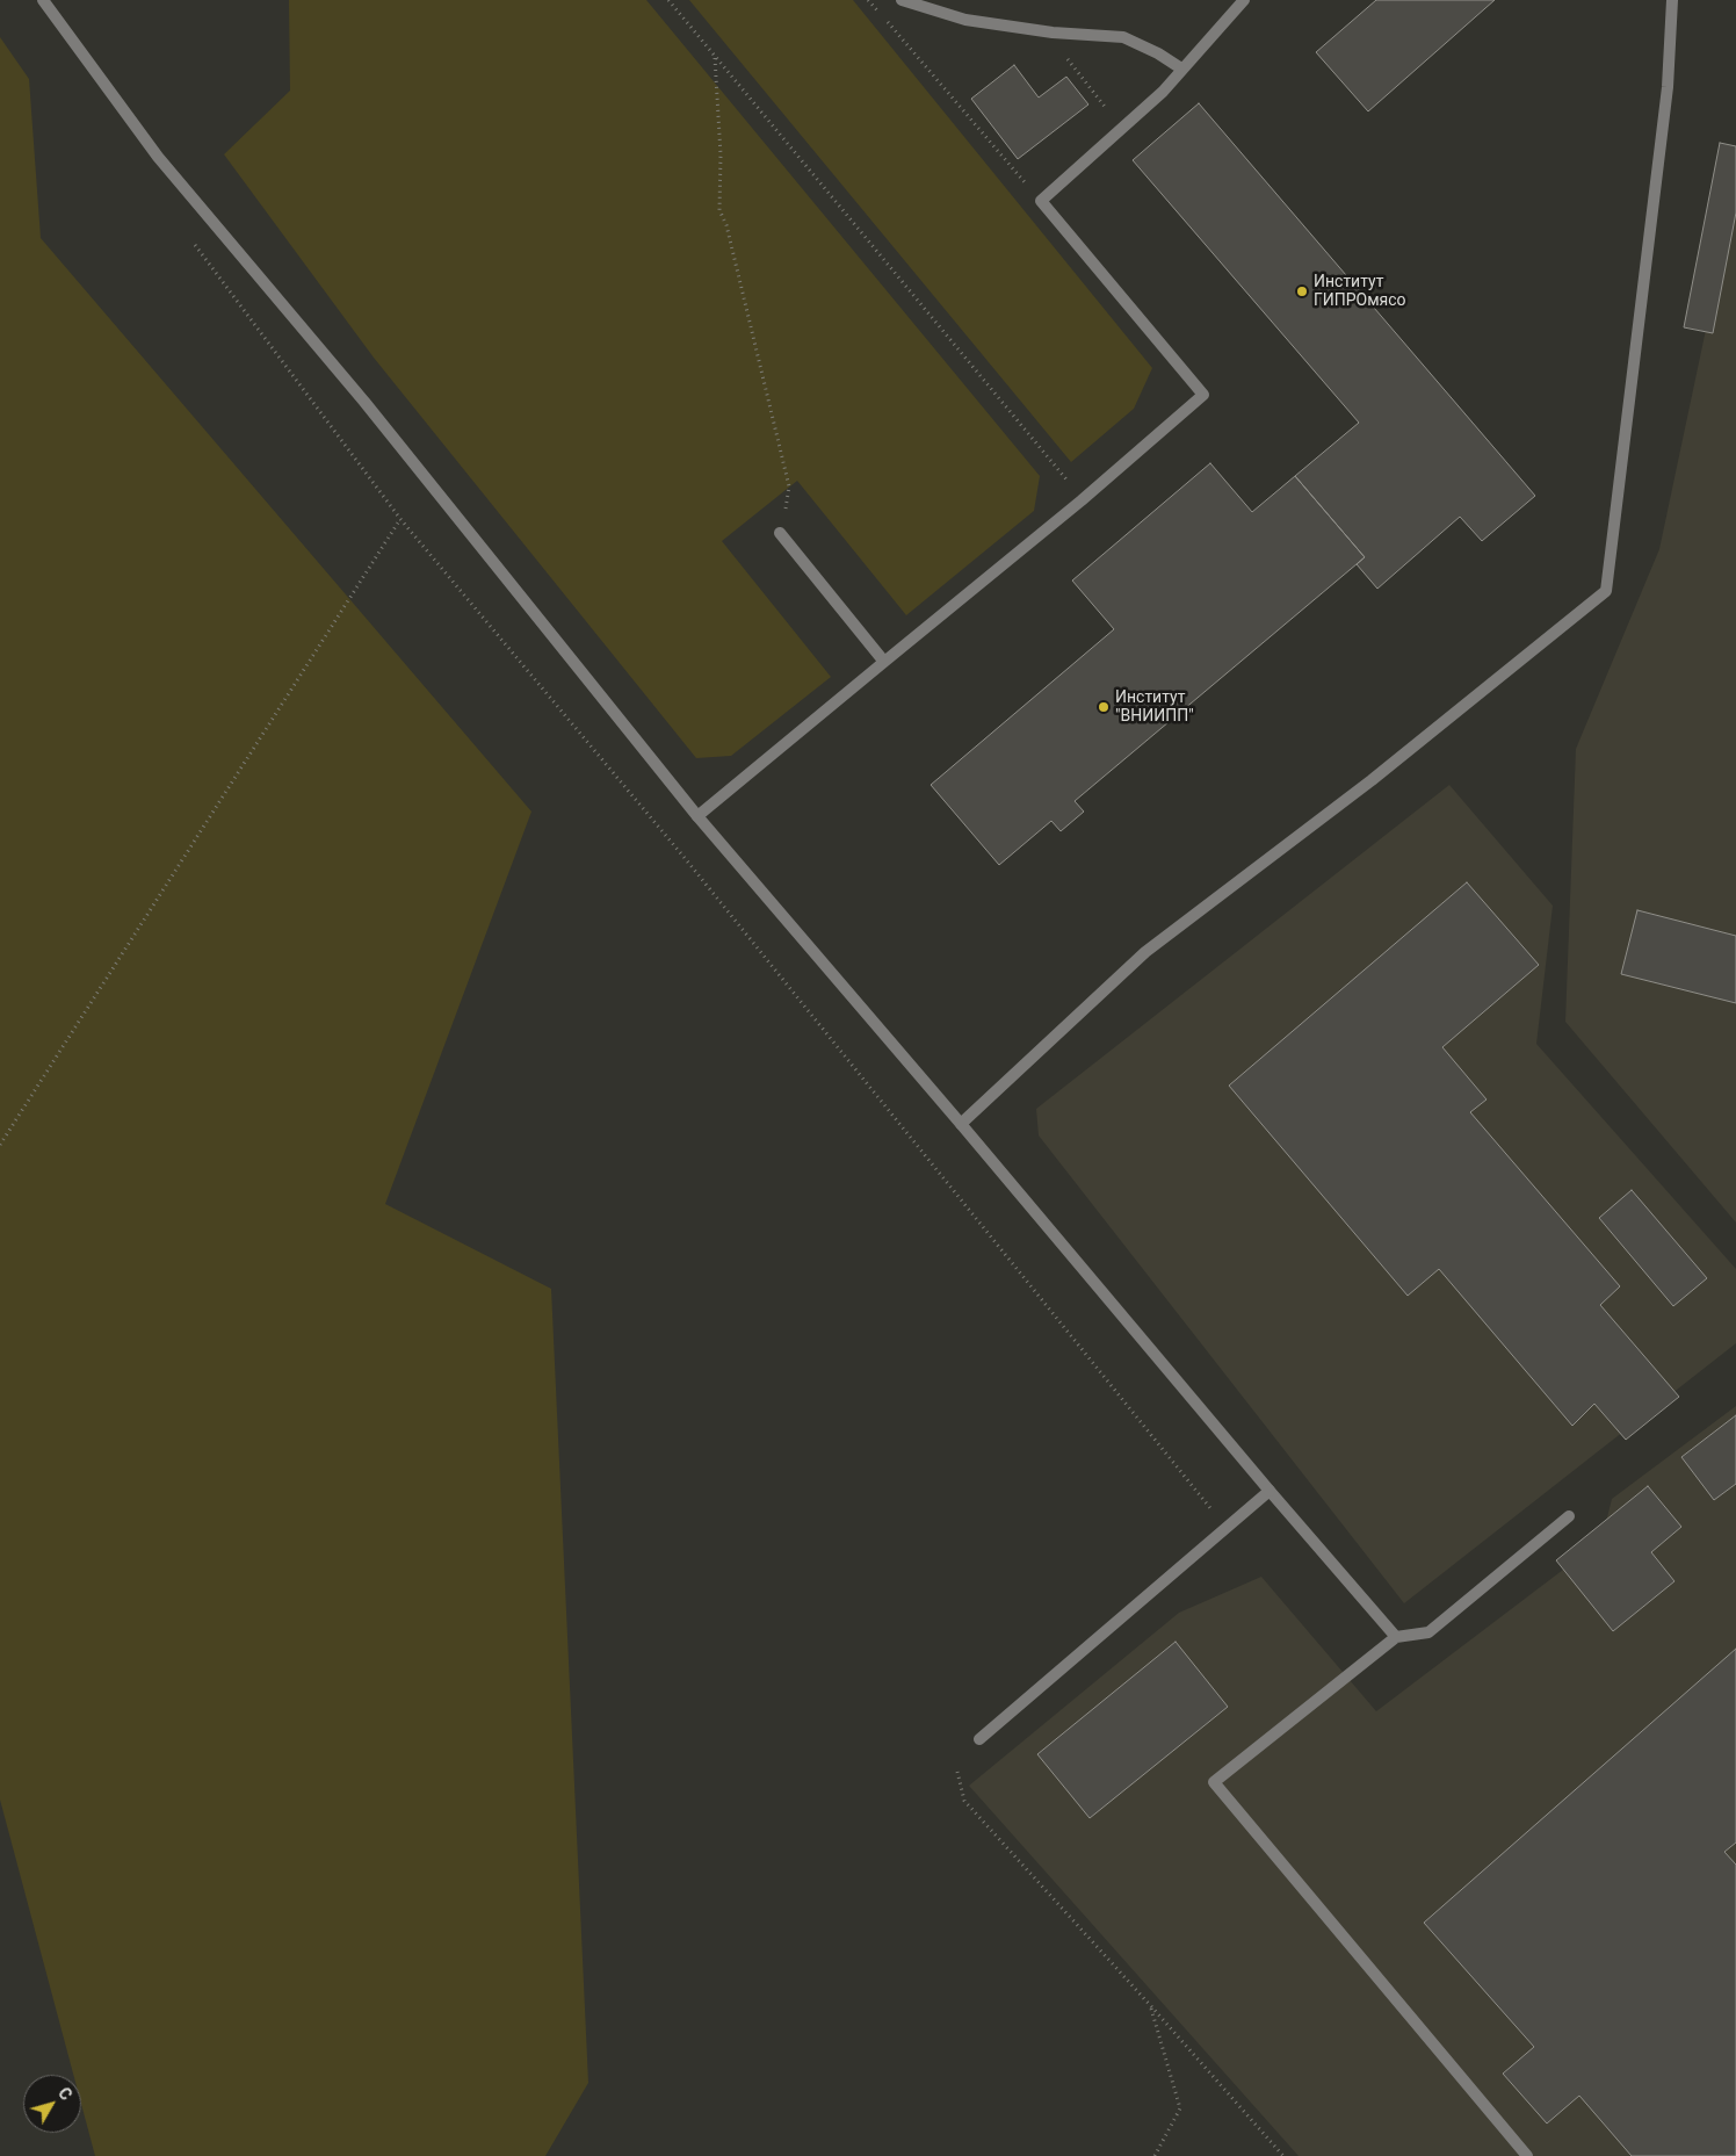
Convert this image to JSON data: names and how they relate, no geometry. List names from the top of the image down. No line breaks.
{"places":["Институт ГИПРОмясо","Институт \"ВНИИПП\""],"north":"top right"}
